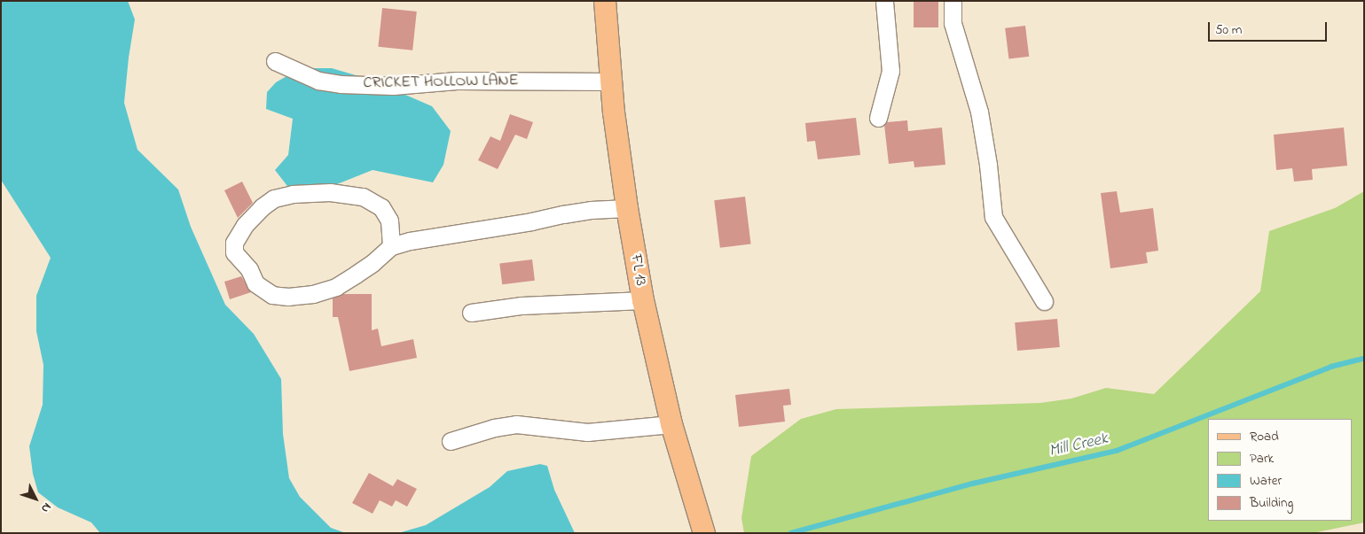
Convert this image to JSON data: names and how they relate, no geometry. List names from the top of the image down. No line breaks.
{"streets":{"main road":["FL 13"],"street":["CRICKET HOLLOW LANE"]},"crossings":[["CRICKET HOLLOW LANE","FL 13"]],"water":["Mill Creek"],"legend":["Road","Park","Water","Building"],"scale_bar":"50 m","north":"bottom right"}
